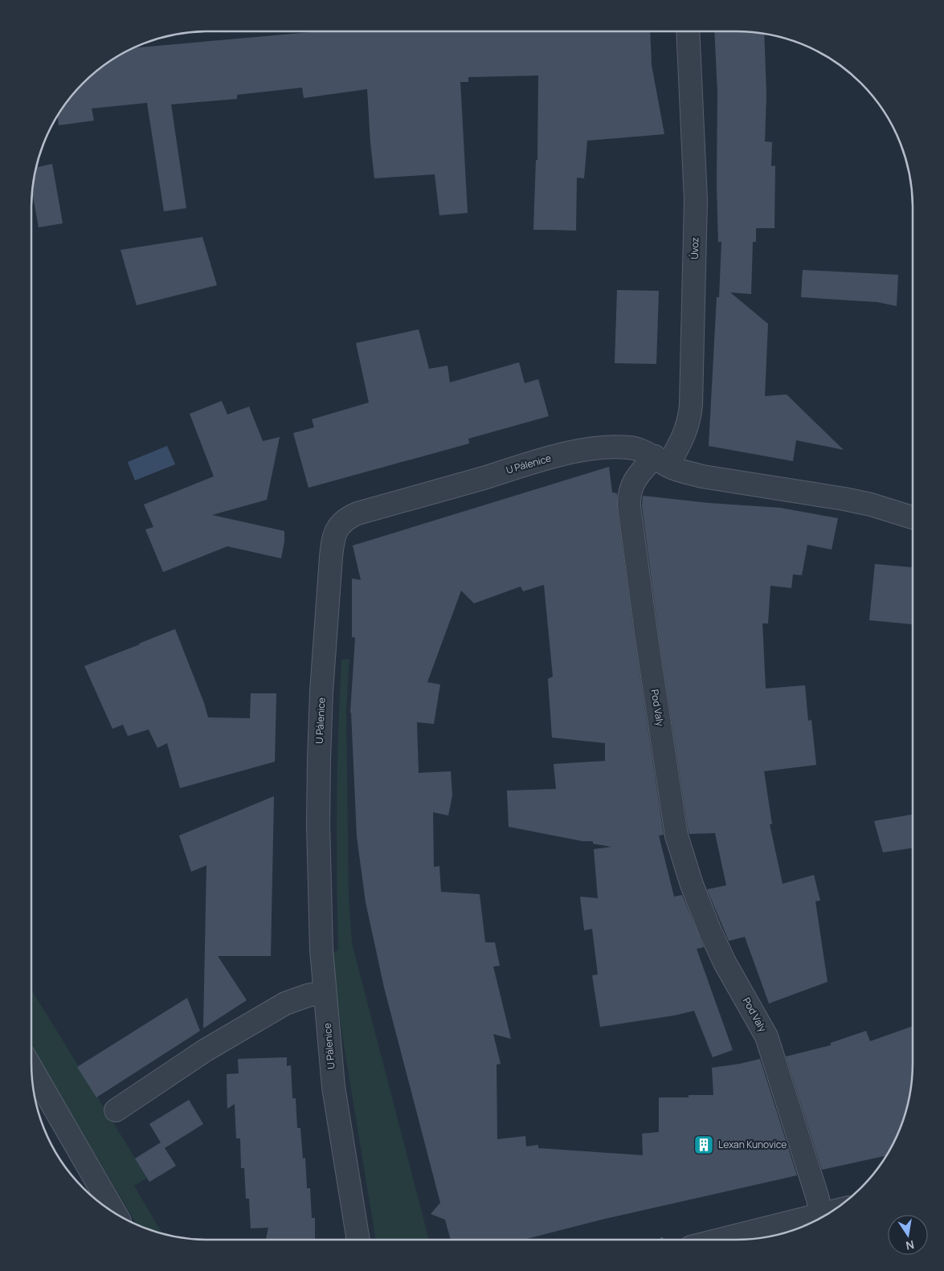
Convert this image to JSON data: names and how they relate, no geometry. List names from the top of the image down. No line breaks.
{"streets":{"street":["Úvoz","U Pálenice","Pod Valy"]},"crossings":[["Úvoz","U Pálenice"],["Úvoz","Pod Valy"],["U Pálenice","Pod Valy"]],"places":{"building":["Lexan Kunovice"]},"north":"bottom"}
